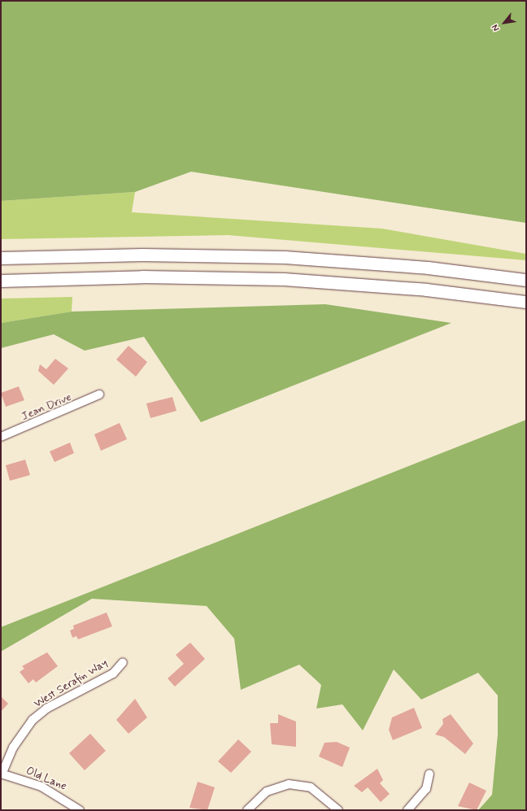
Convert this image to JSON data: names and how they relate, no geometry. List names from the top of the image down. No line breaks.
{"streets":{"street":["Jean Drive","West Serafin Way","Old Lane"]},"crossings":[["West Serafin Way","Old Lane"]],"north":"bottom left"}
